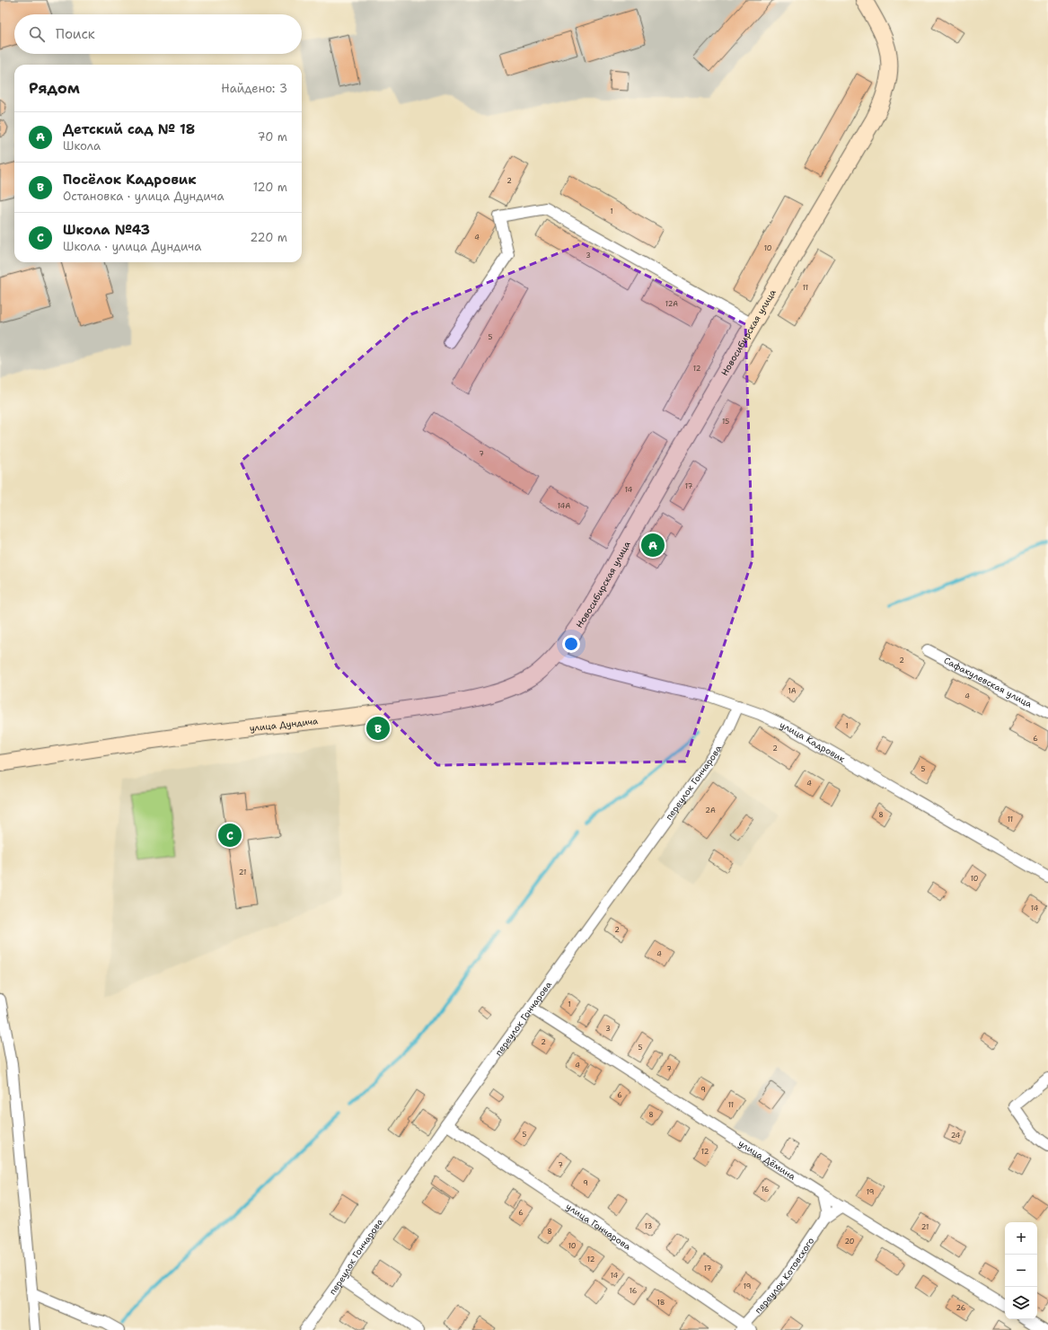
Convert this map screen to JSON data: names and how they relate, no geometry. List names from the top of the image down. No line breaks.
{"streets":{"main road":["Новосибирская улица","улица Дундича"],"street":["Сафакулевская улица","улица Кадровик","переулок Гончарова","улица Дёмина","улица Гончарова","переулок Котовского"]},"crossings":[["Новосибирская улица","улица Дундича"],["Новосибирская улица","улица Кадровик"],["улица Дундича","улица Кадровик"],["улица Кадровик","переулок Гончарова"],["переулок Гончарова","улица Дёмина"],["переулок Гончарова","улица Гончарова"],["улица Гончарова","переулок Котовского"]],"house_numbers":["2","1","4","10","3","11","12А","5","12","15","7","17","14","14А","2","1А","4","1","6","2","5","4","2А","8","11","21","10","14","2","4","1","3","2","5","4","7","9","6","11","8","5","24","12","7","9","16","19","6","13","21","8","20","10","12","17","14","19","16","18","26"],"page":{"search":"Поиск","heading":["Рядом","Найдено: 3"],"list":[{"mark":"A","name":"Детский сад № 18","note":"Школа","value":"70 m"},{"mark":"B","name":"Посёлок Кадровик","note":"Остановка · улица Дундича","value":"120 m"},{"mark":"C","name":"Школа №43","note":"Школа · улица Дундича","value":"220 m"}],"pins":["A","B","C"],"map_buttons":["+","−"]}}
